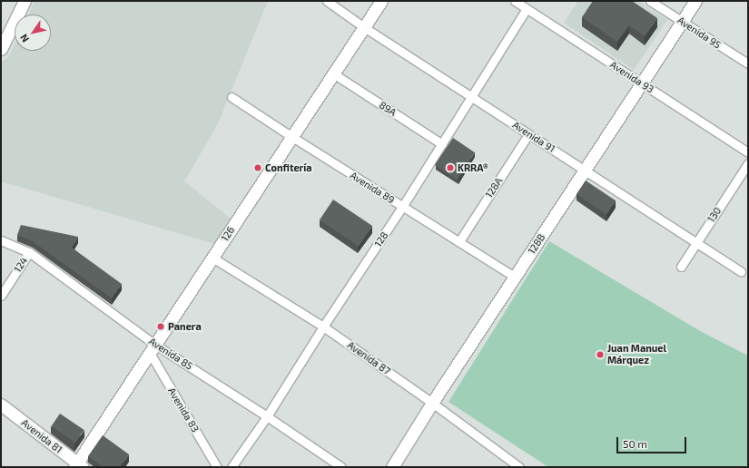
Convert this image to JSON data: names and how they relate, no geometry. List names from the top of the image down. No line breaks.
{"streets":{"street":["Avenida 95","Avenida 93","89A","Avenida 91","Avenida 89","128A","130","126","128","128B","124","Avenida 85","Avenida 87","Avenida 83","Avenida 81"]},"crossings":[["Avenida 95","128B"],["Avenida 93","128"],["Avenida 93","128B"],["89A","126"],["89A","128"],["Avenida 91","128A"],["Avenida 91","130"],["Avenida 91","126"],["Avenida 91","128"],["Avenida 91","128B"],["Avenida 89","128A"],["Avenida 89","126"],["Avenida 89","128"],["Avenida 89","128B"],["126","Avenida 85"],["126","Avenida 87"],["126","Avenida 83"],["126","Avenida 81"],["128","Avenida 85"],["128","Avenida 87"],["128B","Avenida 87"],["124","Avenida 85"],["Avenida 85","Avenida 83"]],"places":["Confitería","KRRA®","Panera","Juan Manuel Márquez"],"scale_bar":"50 m","north":"bottom left"}
